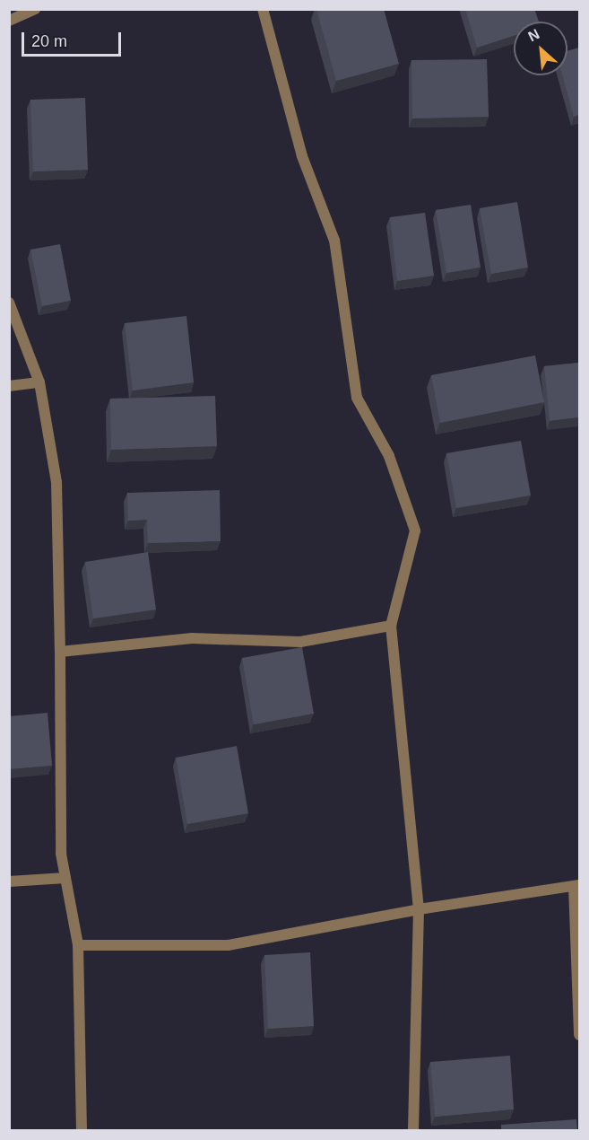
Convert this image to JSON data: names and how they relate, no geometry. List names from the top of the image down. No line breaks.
{"scale_bar":"20 m","north":"top left"}
